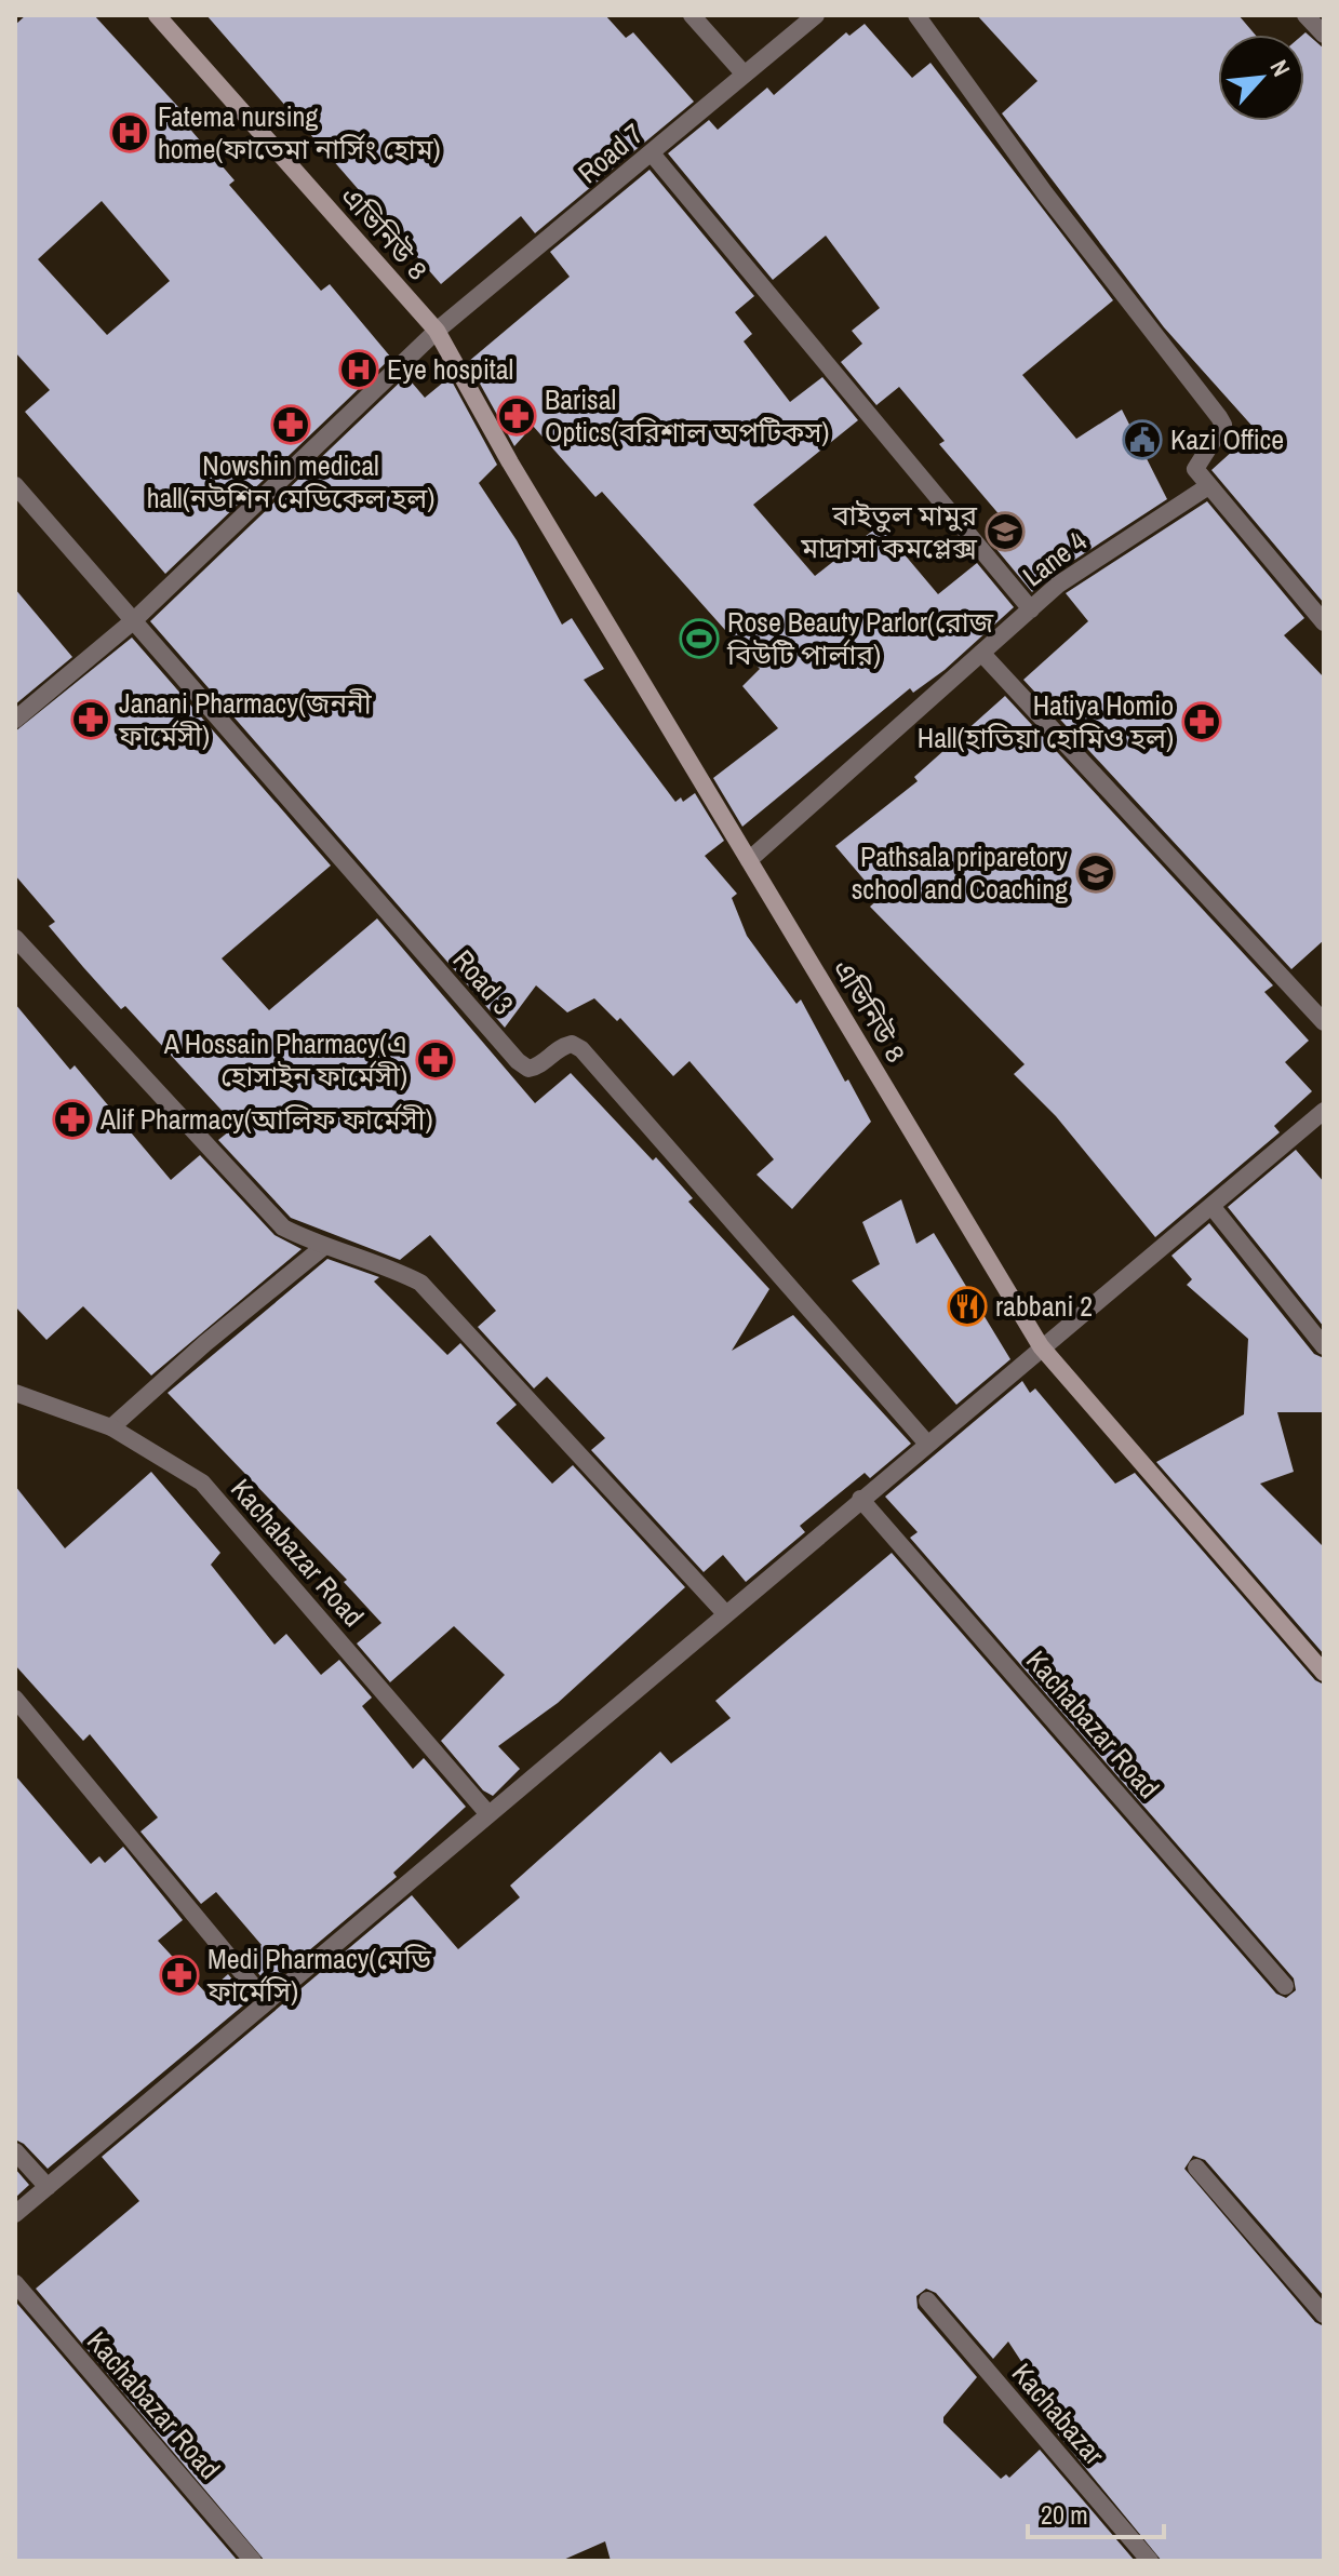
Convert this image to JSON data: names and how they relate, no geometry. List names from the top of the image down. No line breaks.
{"streets":{"street":["Road 7","এভিনিউ ৪","Lane 4","Road 3","Kachabazar Road","Kachabazar"]},"crossings":[["Road 7","এভিনিউ ৪"],["এভিনিউ ৪","Lane 4"]],"places":{"hospital":["Fatema nursing home(ফাতেমা নার্সিং হোম)","Eye hospital"],"pharmacy":["Barisal Optics(বরিশাল অপটিকস)","Nowshin medical hall(নউশিন মেডিকেল হল)","Janani Pharmacy(জননী ফার্মেসী)","Hatiya Homio Hall(হাতিয়া হোমিও হল)","A Hossain Pharmacy(এ হোসাইন ফার্মেসী)","Alif Pharmacy(আলিফ ফার্মেসী)","Medi Pharmacy(মেডি ফার্মেসি)"],"public building":["Kazi Office"],"school or university":["বাইতুল মামুর মাদ্রাসা কমপ্লেক্স","Pathsala priparetory school and Coaching"],"sports":["Rose Beauty Parlor(রোজ বিউটি পার্লার)"],"restaurant":["rabbani 2"]},"scale_bar":"20 m","north":"top right"}
